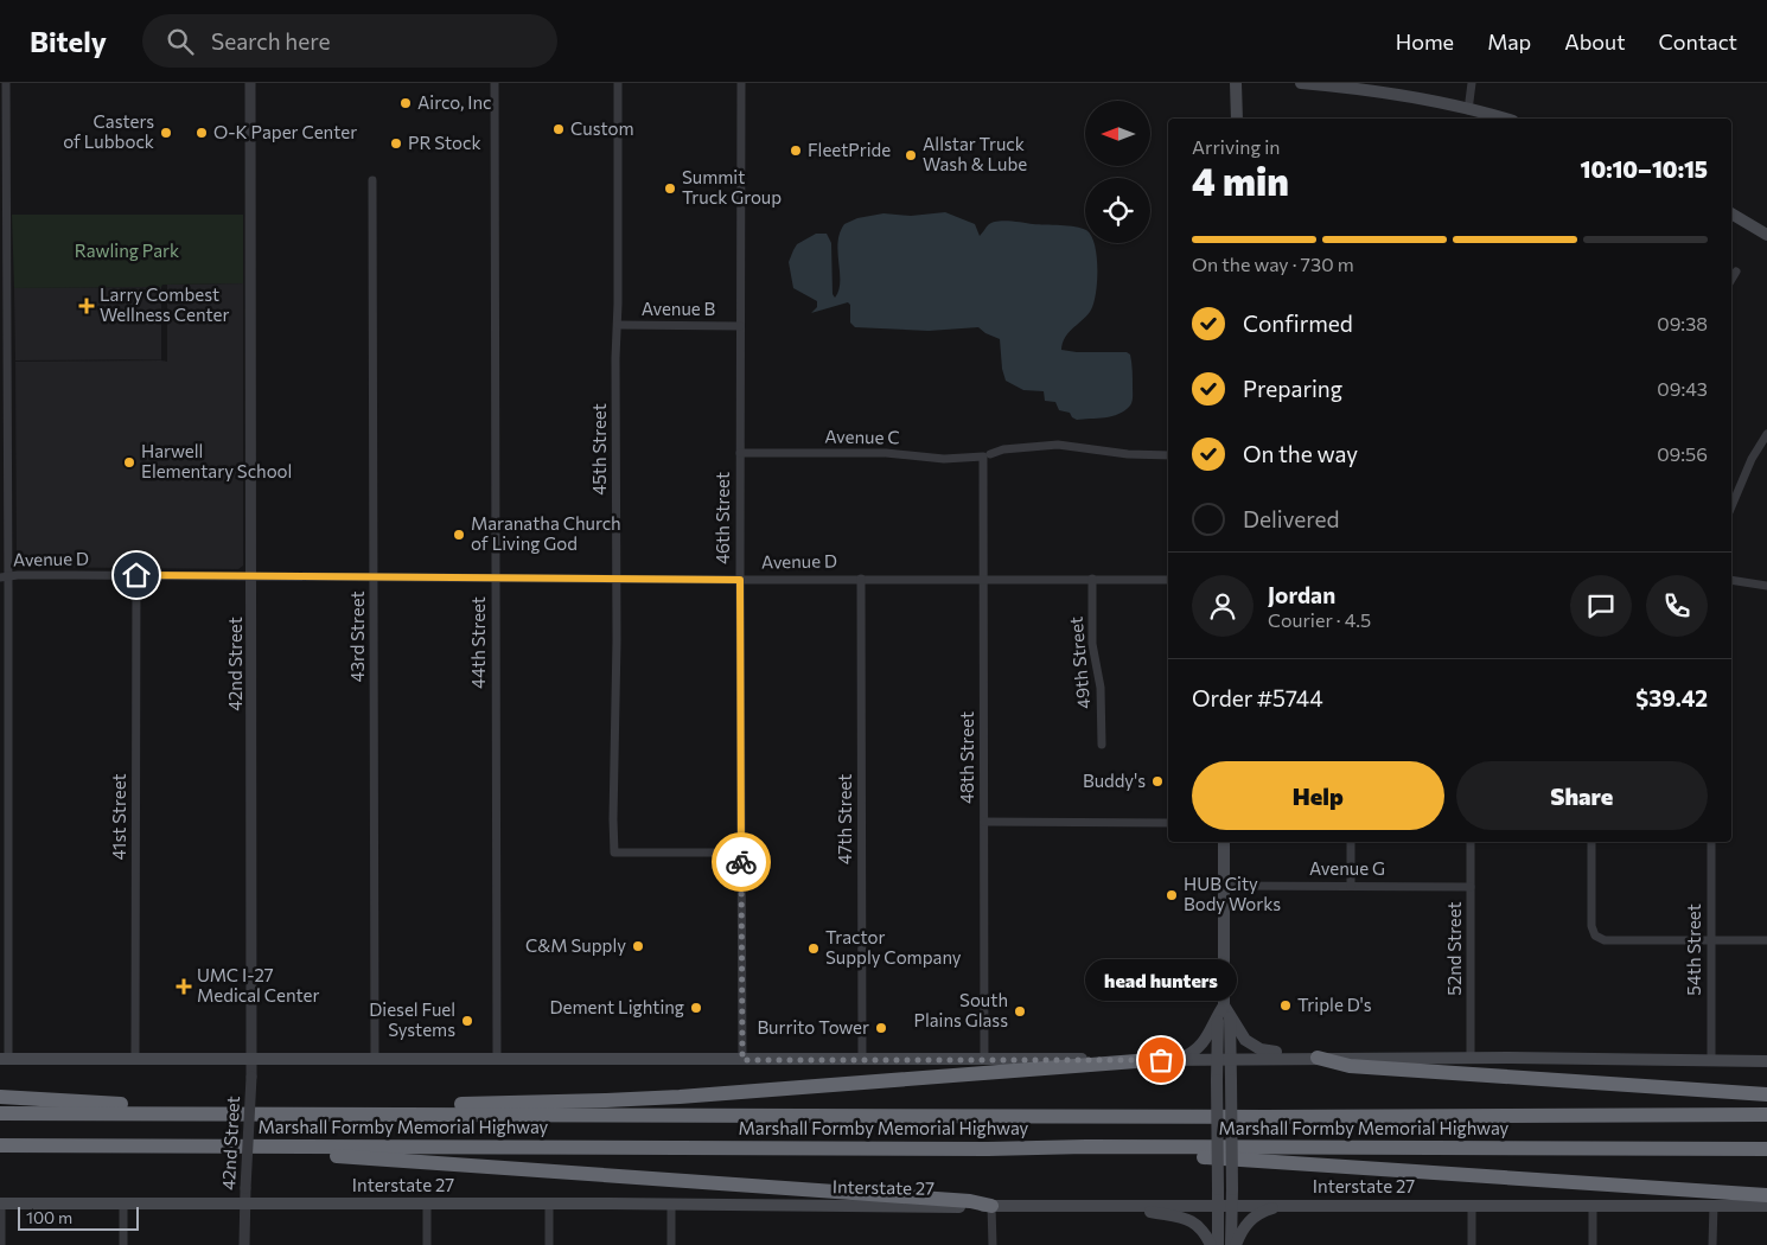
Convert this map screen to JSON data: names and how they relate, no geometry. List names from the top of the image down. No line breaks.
{"streets":{"highway":["Marshall Formby Memorial Highway"],"main road":["Interstate 27"],"street":["Avenue B","Avenue C","45th Street","46th Street","Avenue D","43rd Street","44th Street","49th Street","42nd Street","48th Street","41st Street","47th Street","Avenue G","52nd Street","54th Street"]},"crossings":[["Avenue B","45th Street"],["Avenue B","46th Street"],["Avenue C","46th Street"],["Avenue C","48th Street"],["45th Street","46th Street"],["45th Street","Avenue D"],["46th Street","Avenue D"],["Avenue D","43rd Street"],["Avenue D","44th Street"],["Avenue D","49th Street"],["Avenue D","42nd Street"],["Avenue D","48th Street"],["Avenue D","41st Street"],["Avenue D","47th Street"],["42nd Street","Interstate 27"],["Avenue G","52nd Street"]],"parks":["Rawling Park"],"places":{"other":["Airco, Inc","Custom","Casters of Lubbock","O-K Paper Center","PR Stock","FleetPride","Allstar Truck Wash & Lube","Summit Truck Group","Harwell Elementary School","Maranatha Church of Living God","Buddy's","HUB City Body Works","C&M Supply","Tractor Supply Company","Triple D's","Dement Lighting","South Plains Glass","Diesel Fuel Systems","Burrito Tower","head hunters"],"health":["Larry Combest Wellness Center","UMC I-27 Medical Center"]},"scale_bar":"100 m","north":"left","page":{"header":"Bitely","search":"Search here","nav":["Home","Map","About","Contact"],"heading":["4 min","Arriving in","10:10–10:15"],"panel":["Jordan","Courier · 4.5","Order #5744","$39.42"],"bar":"On the way · 730 m","list":[["Confirmed","09:38"],["Preparing","09:43"],["On the way","09:56"],"Delivered"],"buttons":["Help","Share"],"bubble":"head hunters","scale":"100 m"}}
